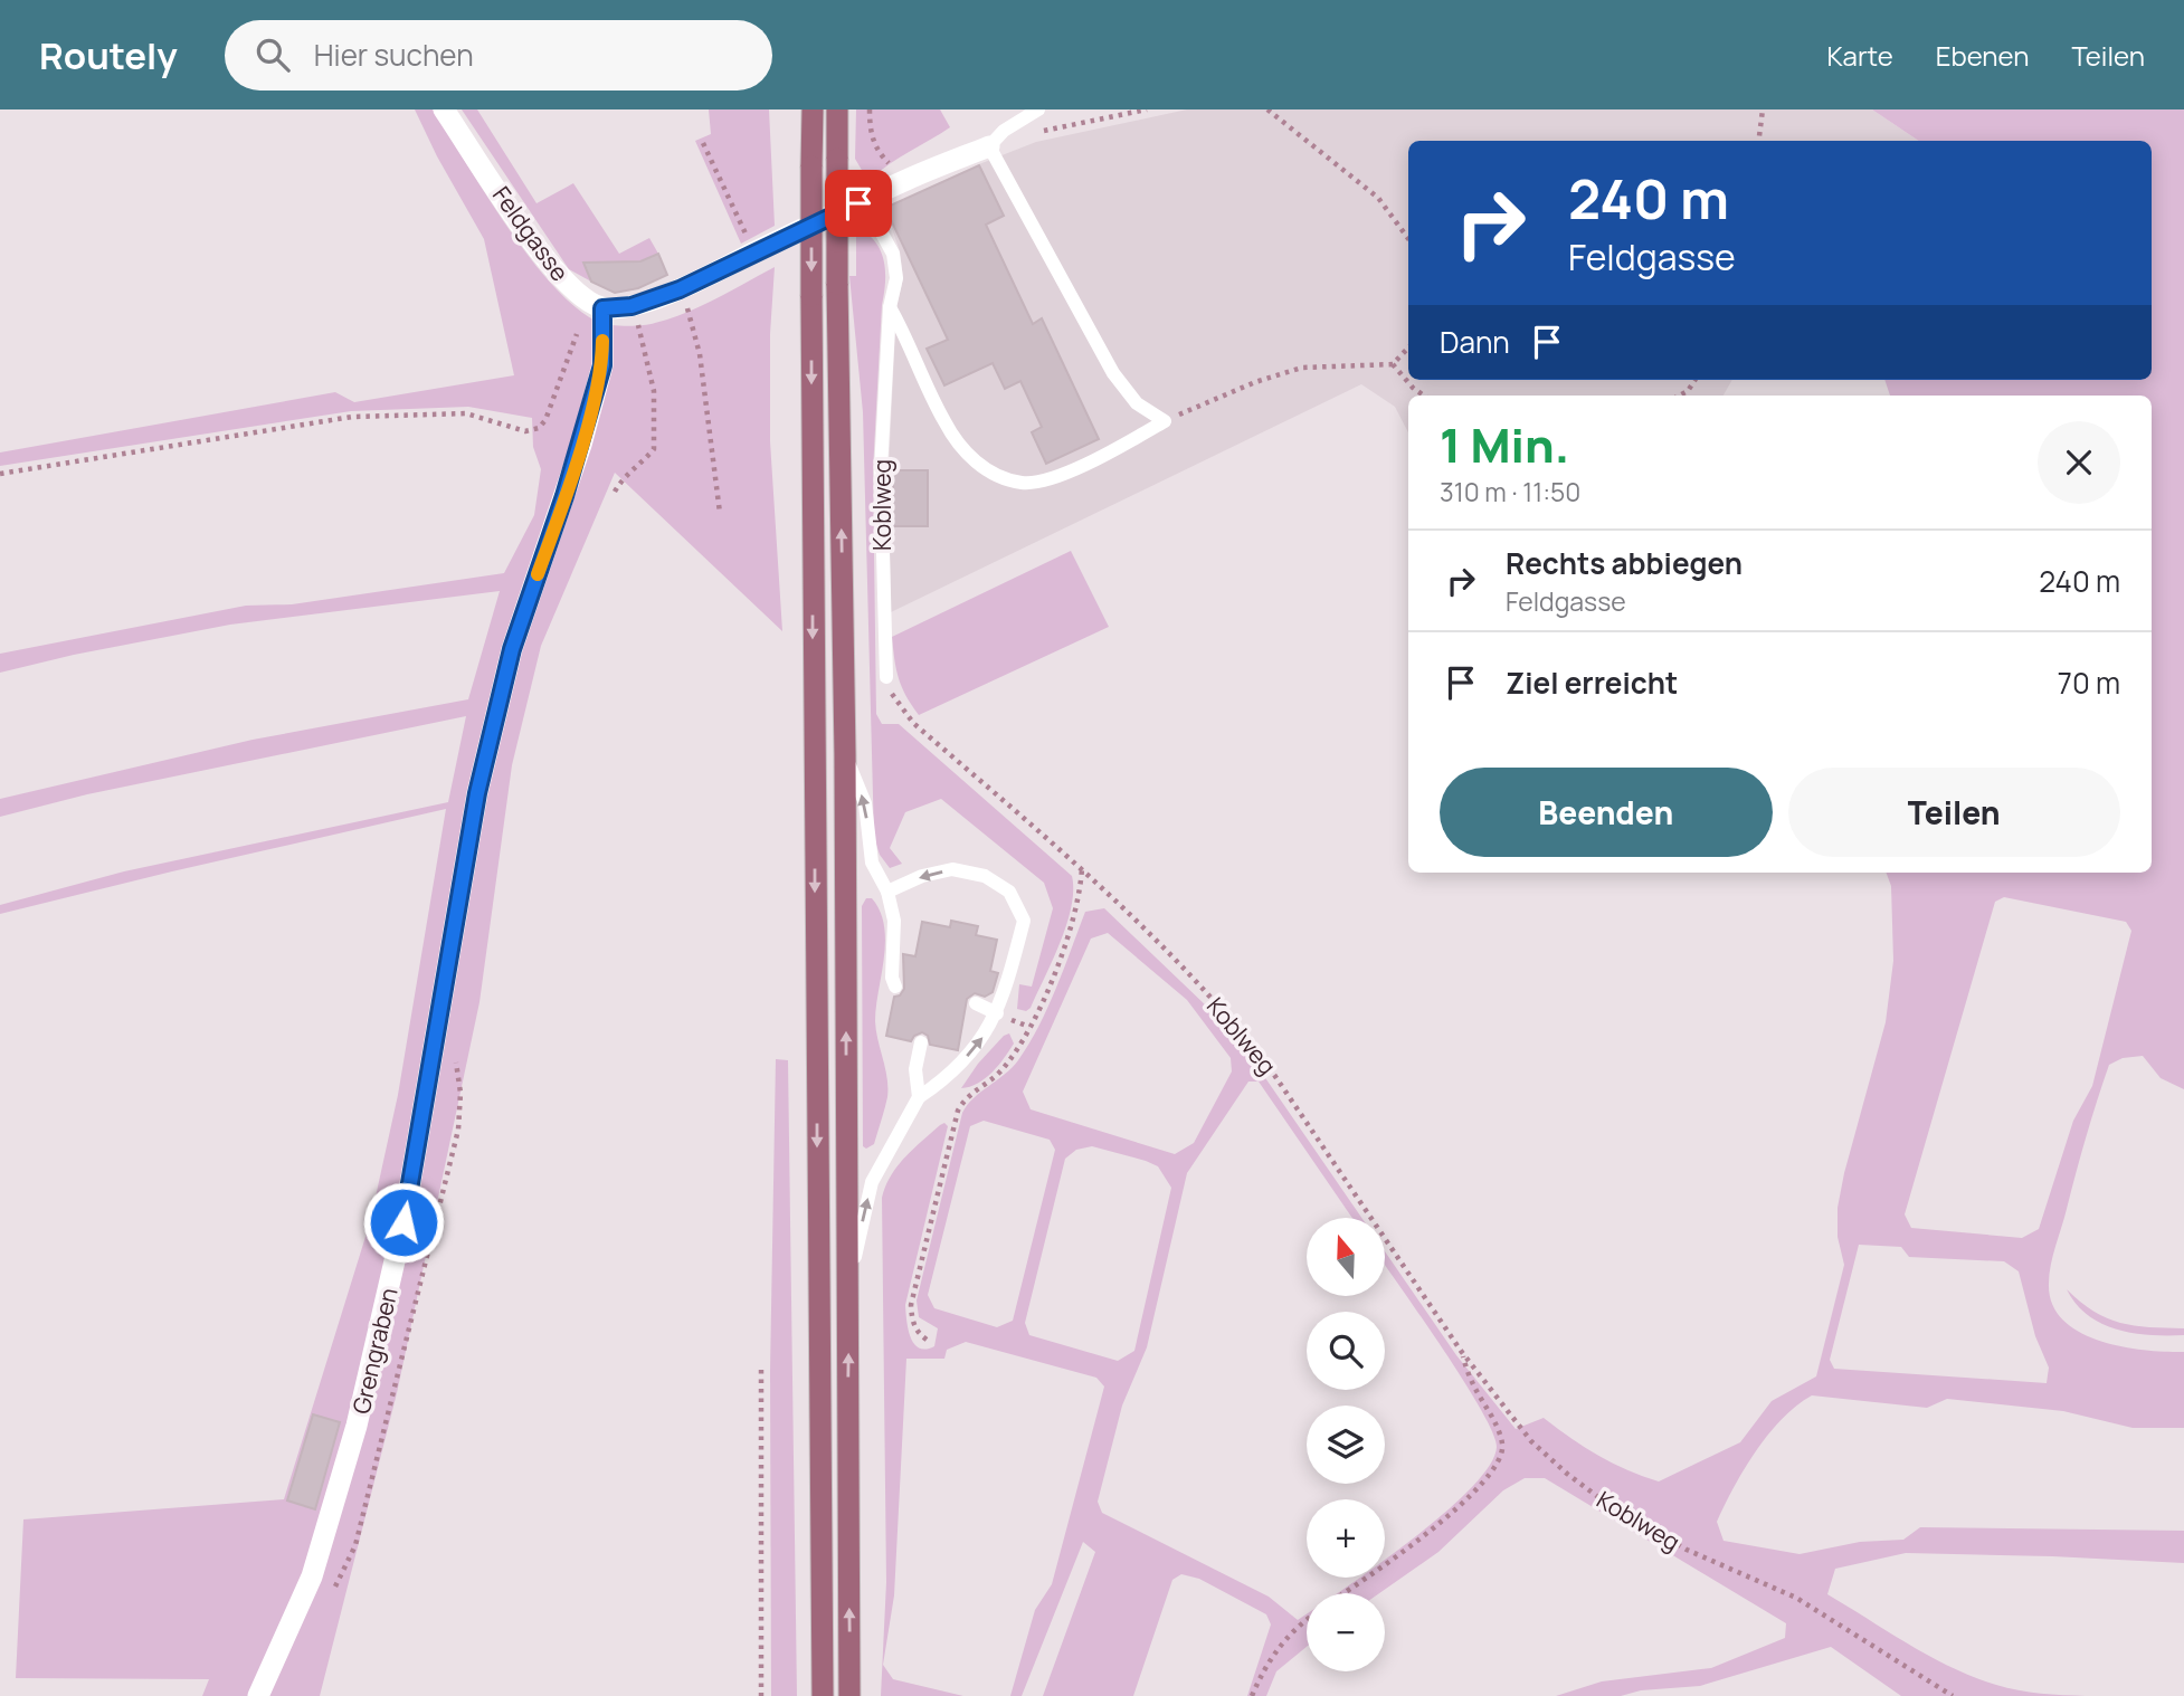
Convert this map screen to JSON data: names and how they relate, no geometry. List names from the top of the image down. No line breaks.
{"streets":{"street":["Feldgasse","Grengraben"],"lane":["Koblweg"]},"crossings":[["Feldgasse","Koblweg"],["Feldgasse","Grengraben"]],"north":"top","page":{"header":"Routely","search":"Hier suchen","nav":["Karte","Ebenen","Teilen"],"turn":["240 m","Feldgasse"],"then":"Dann","heading":["1 Min.","310 m · 11:50"],"list":[{"name":"Rechts abbiegen","note":"Feldgasse","value":"240 m"},{"name":"Ziel erreicht","value":"70 m"}],"buttons":["Beenden","Teilen"],"map_buttons":["+","−"]}}
